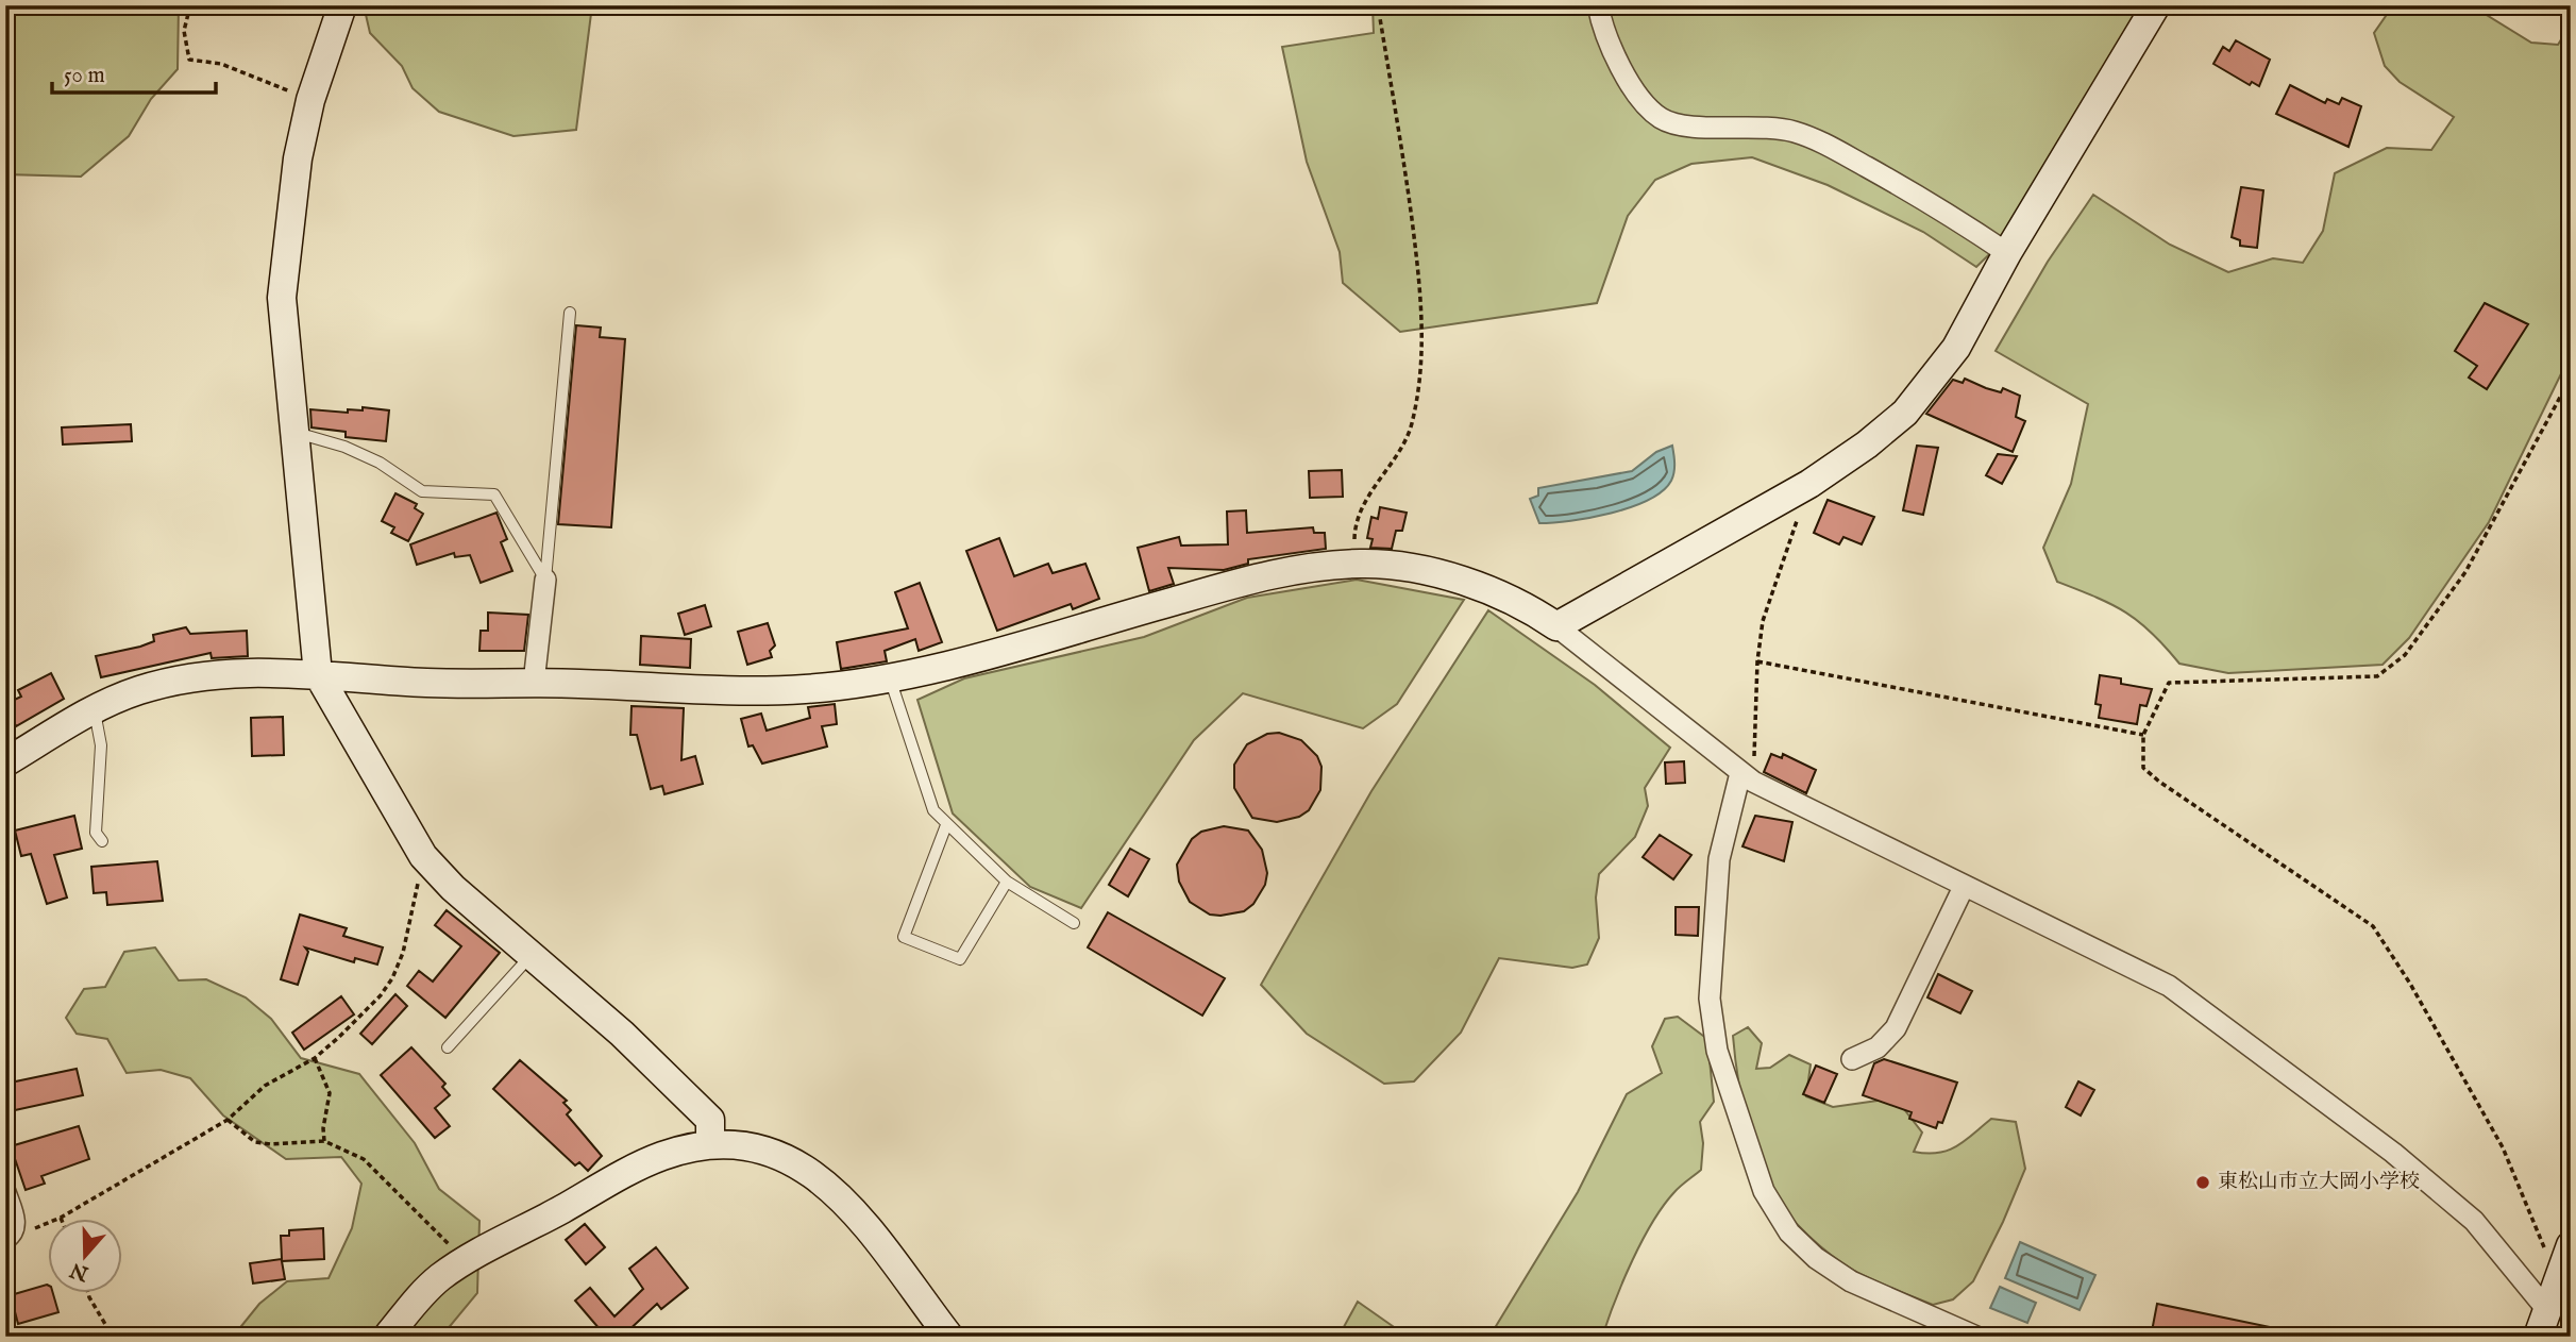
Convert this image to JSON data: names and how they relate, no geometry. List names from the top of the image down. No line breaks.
{"places":["東松山市立大岡小学校"],"scale_bar":"50 m","north":"bottom"}
